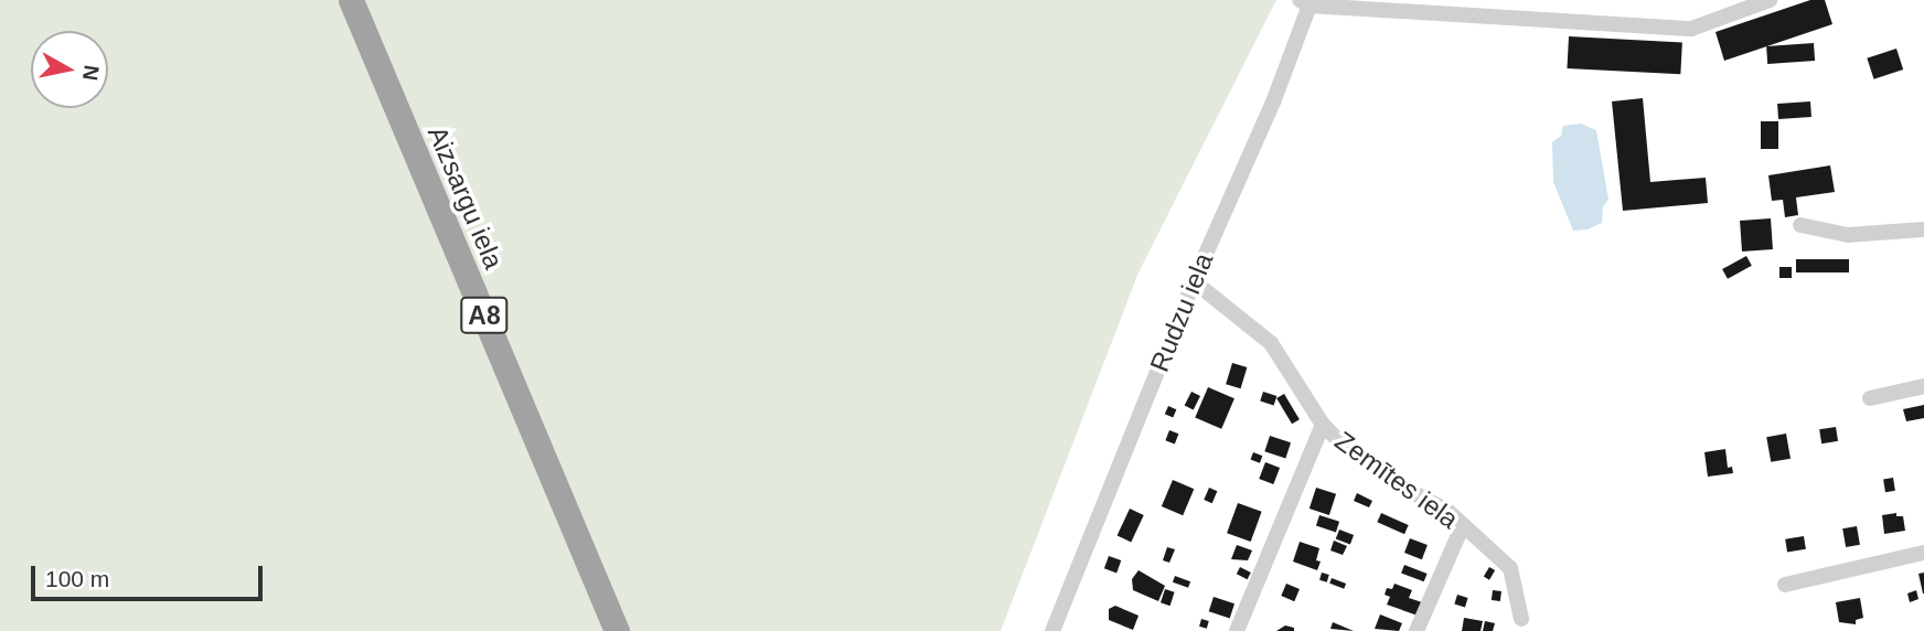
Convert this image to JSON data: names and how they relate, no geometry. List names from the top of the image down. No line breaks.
{"streets":{"highway":["Aizsargu iela","A8"],"street":["Rudzu iela","Zemītes iela"]},"crossings":[["Rudzu iela","Zemītes iela"]],"scale_bar":"100 m","north":"right"}
